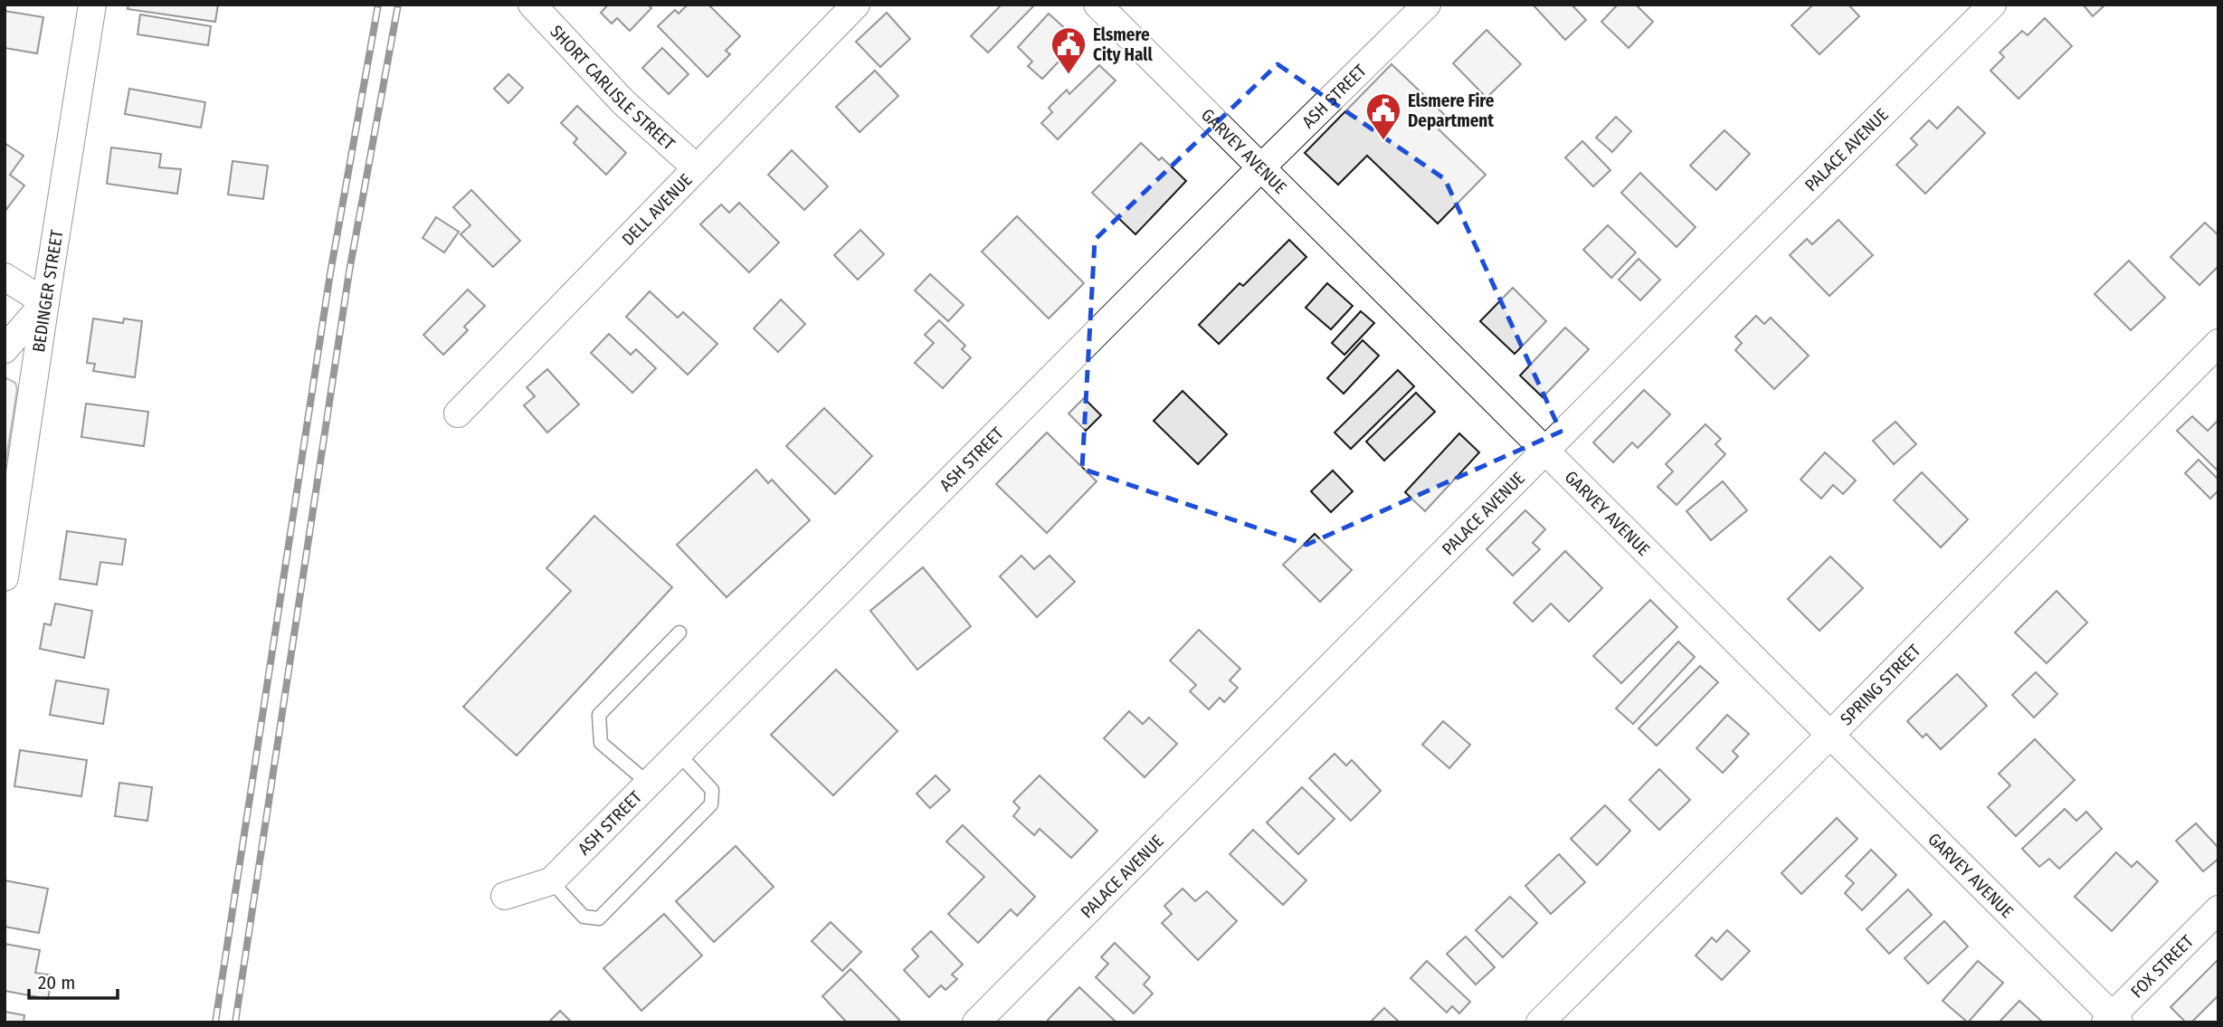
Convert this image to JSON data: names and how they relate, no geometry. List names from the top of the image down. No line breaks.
{"streets":{"street":["SHORT CARLISLE STREET","ASH STREET","PALACE AVENUE","GARVEY AVENUE","DELL AVENUE","BEDINGER STREET","SPRING STREET","FOX STREET"]},"crossings":[["SHORT CARLISLE STREET","DELL AVENUE"],["ASH STREET","GARVEY AVENUE"],["PALACE AVENUE","GARVEY AVENUE"],["GARVEY AVENUE","SPRING STREET"],["GARVEY AVENUE","FOX STREET"]],"places":{"public building":["Elsmere City Hall","Elsmere Fire Department"]},"scale_bar":"20 m"}
